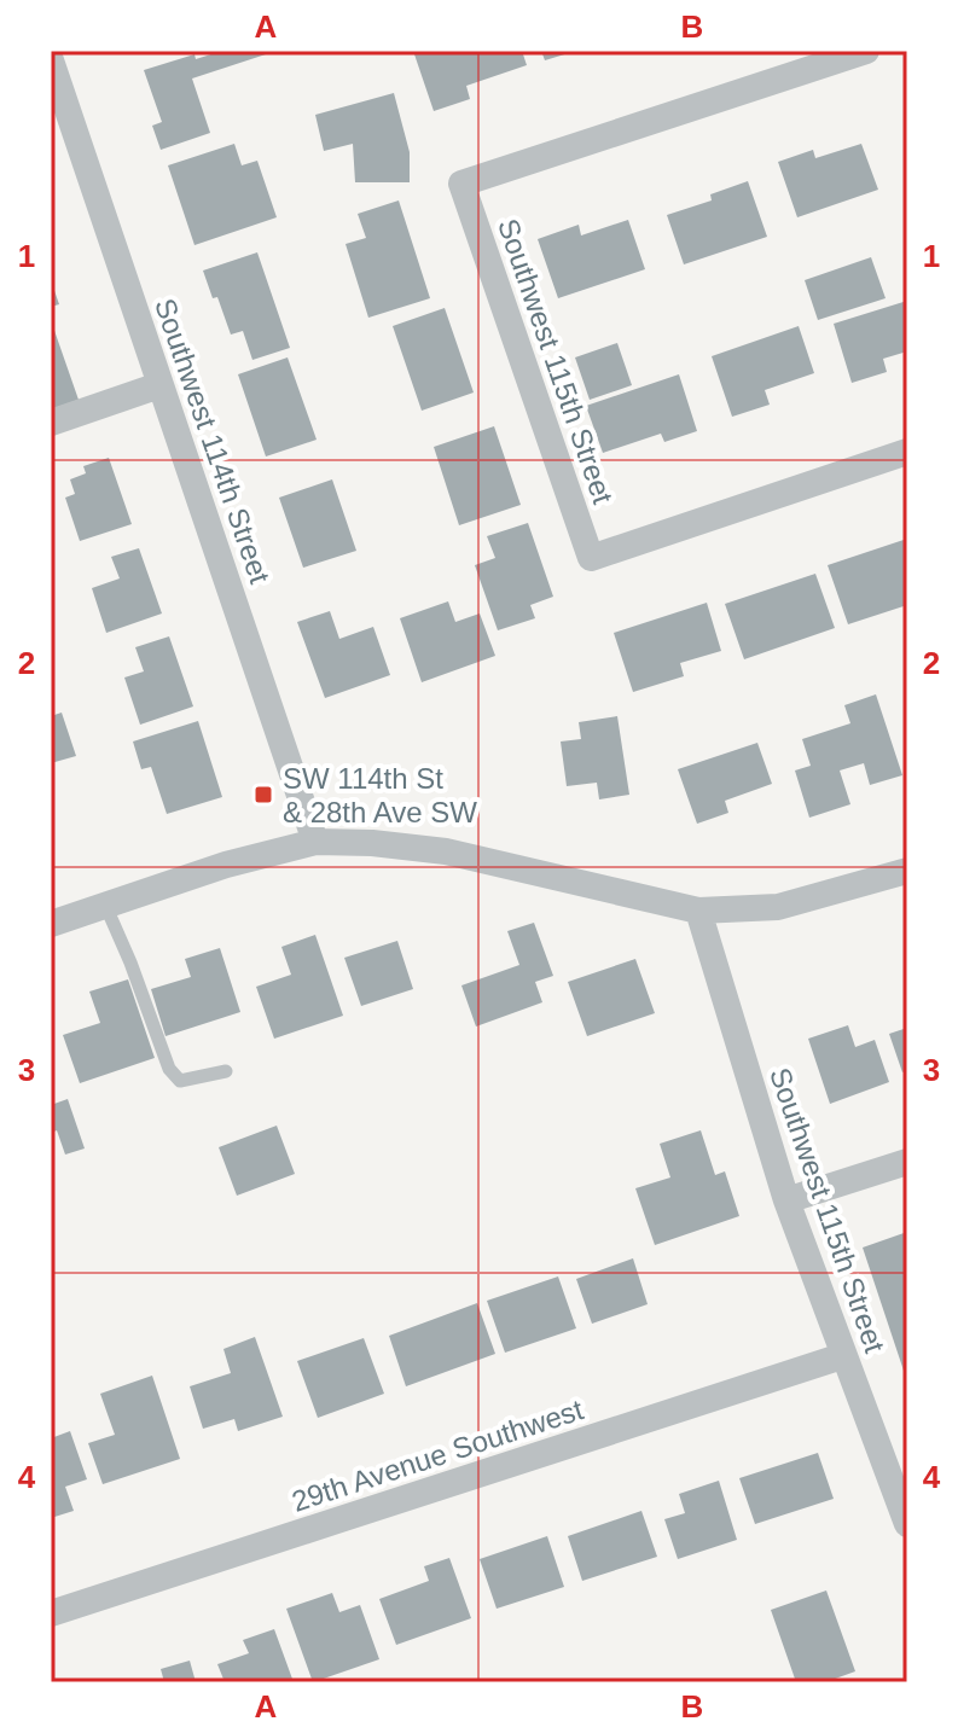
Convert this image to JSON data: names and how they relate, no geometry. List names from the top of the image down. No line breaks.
{"streets":{"street":["Southwest 115th Street","Southwest 114th Street","29th Avenue Southwest"]},"crossings":[["Southwest 115th Street","29th Avenue Southwest"]],"places":{"transit":["SW 114th St & 28th Ave SW"]},"grid":{"columns":["A","B"],"rows":["1","2","3","4"]}}
